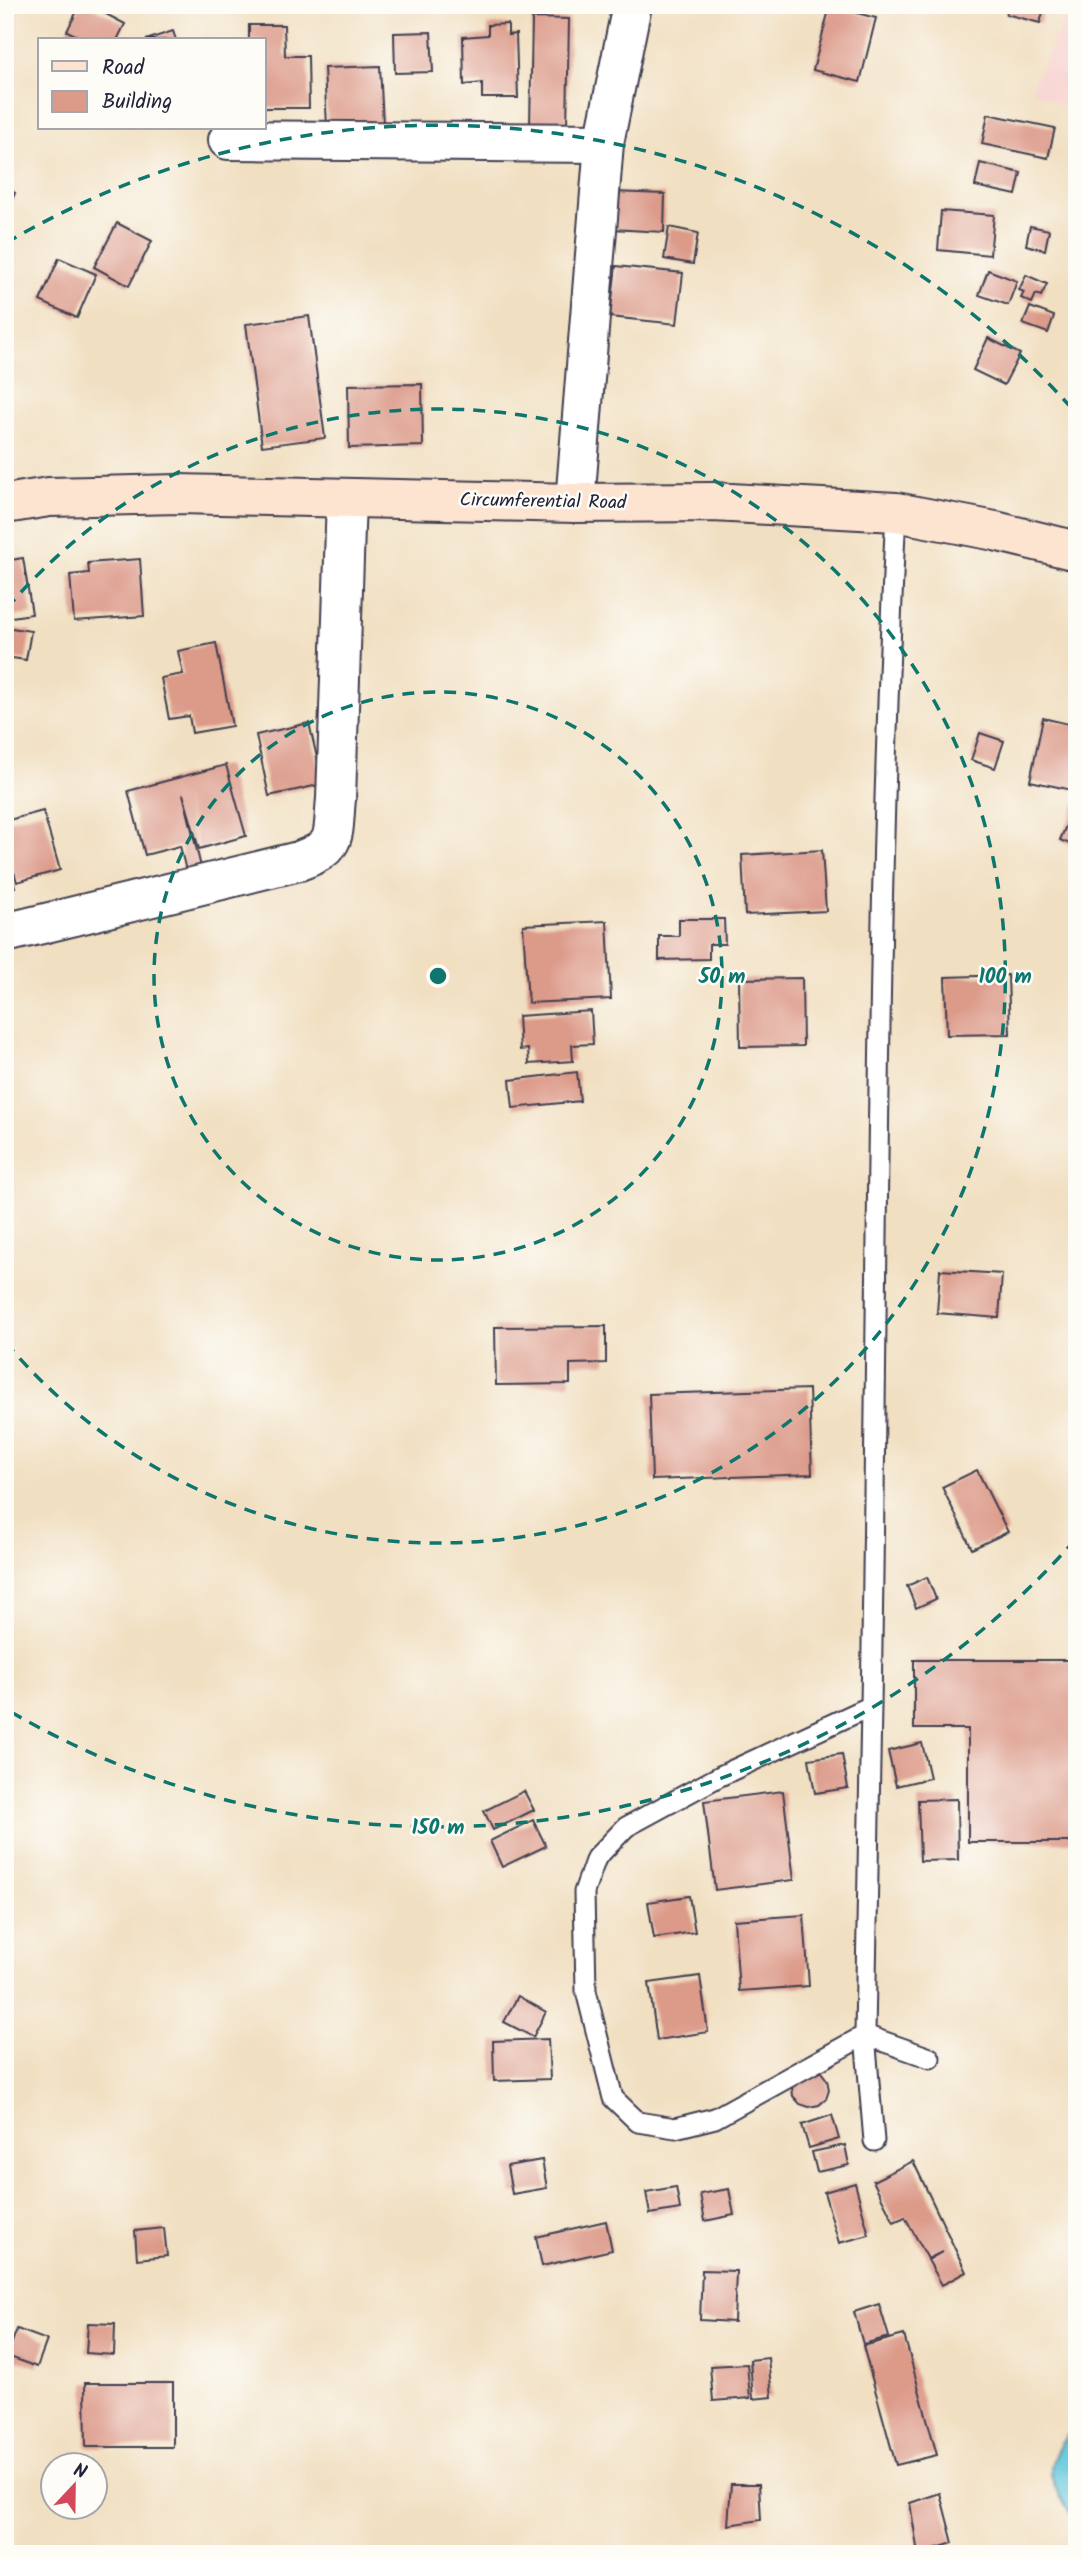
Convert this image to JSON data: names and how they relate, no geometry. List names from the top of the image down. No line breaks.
{"streets":{"main road":["Circumferential Road"]},"legend":["Road","Building"],"north":"top","rings":["50 m","100 m","150 m"]}
